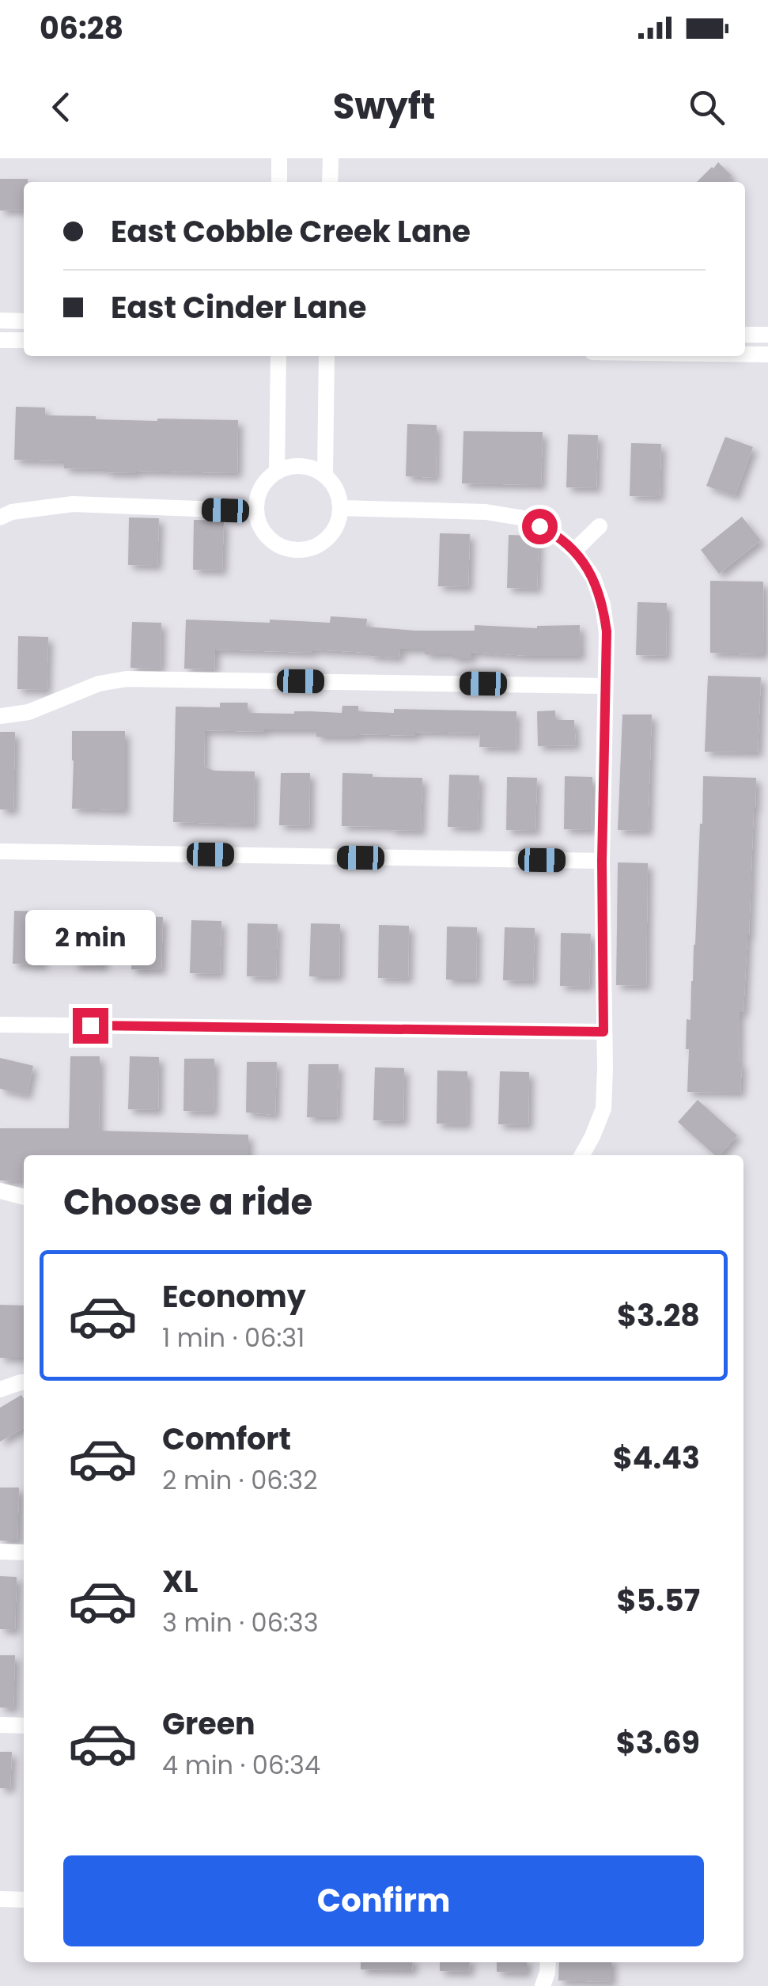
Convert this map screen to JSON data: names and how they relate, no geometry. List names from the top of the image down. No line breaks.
{"page":{"status":"06:28","header":"Swyft","banner":["East Cobble Creek Lane","East Cinder Lane"],"bubble":"2 min","heading":"Choose a ride","list":[{"name":"Economy","note":"1 min · 06:31","value":"$3.28"},{"name":"Comfort","note":"2 min · 06:32","value":"$4.43"},{"name":"XL","note":"3 min · 06:33","value":"$5.57"},{"name":"Green","note":"4 min · 06:34","value":"$3.69"}],"buttons":"Confirm"}}
